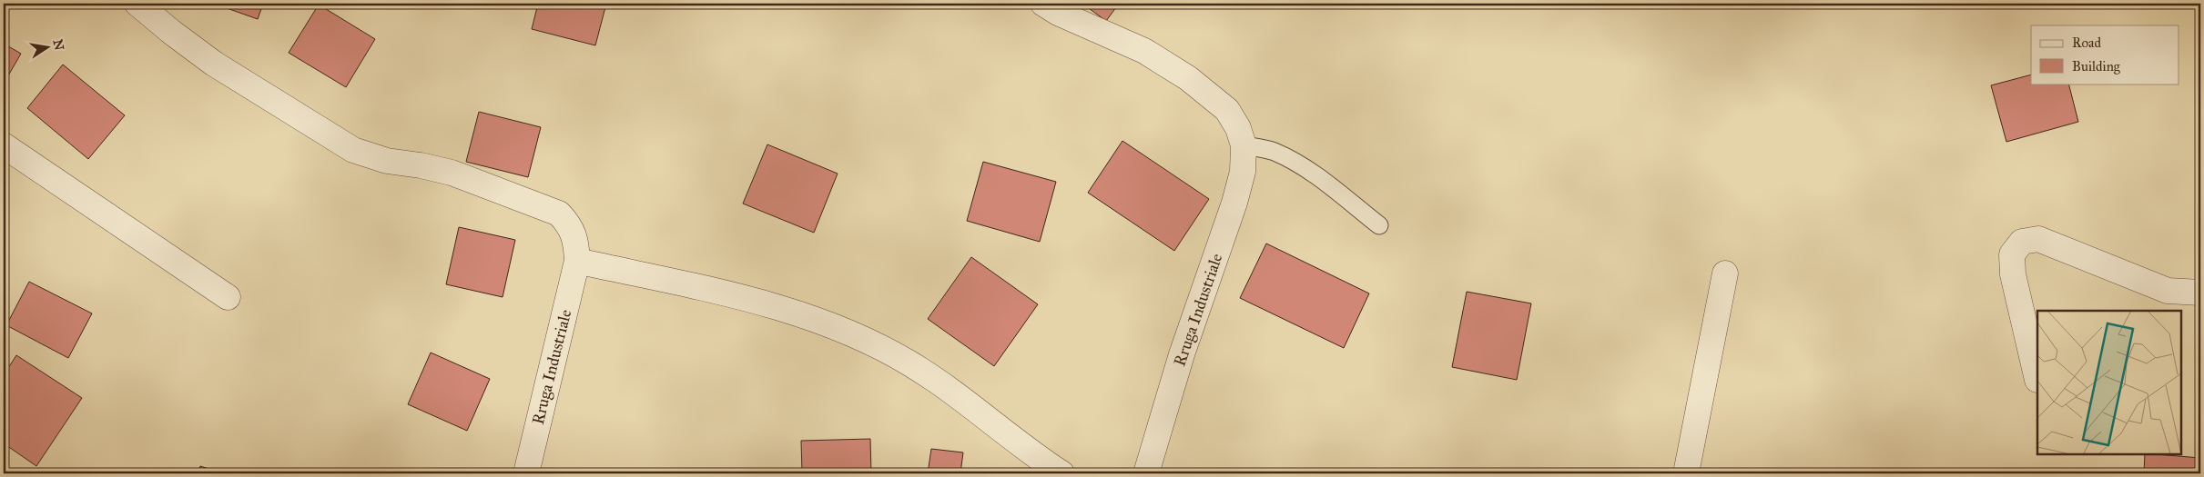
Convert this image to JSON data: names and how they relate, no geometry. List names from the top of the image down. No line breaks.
{"streets":{"street":["Rruga Industriale"]},"legend":["Road","Building"],"north":"right"}
